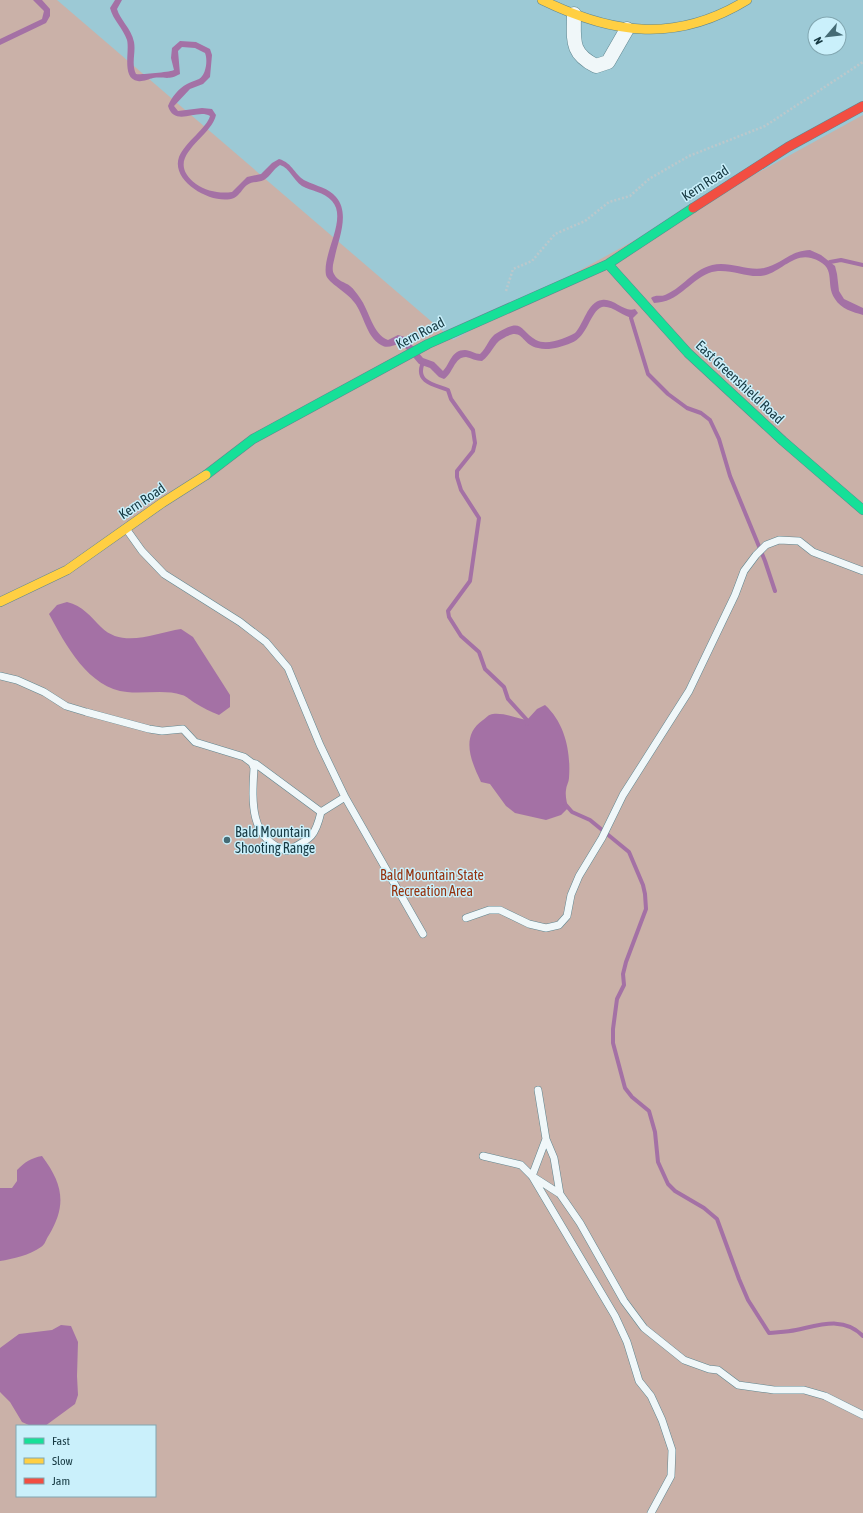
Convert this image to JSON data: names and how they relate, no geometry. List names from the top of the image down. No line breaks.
{"streets":{"street":["Kern Road","East Greenshield Road"]},"crossings":[["Kern Road","East Greenshield Road"]],"parks":["Bald Mountain State Recreation Area"],"places":["Bald Mountain Shooting Range"],"legend":["Fast","Slow","Jam"],"north":"bottom left"}
